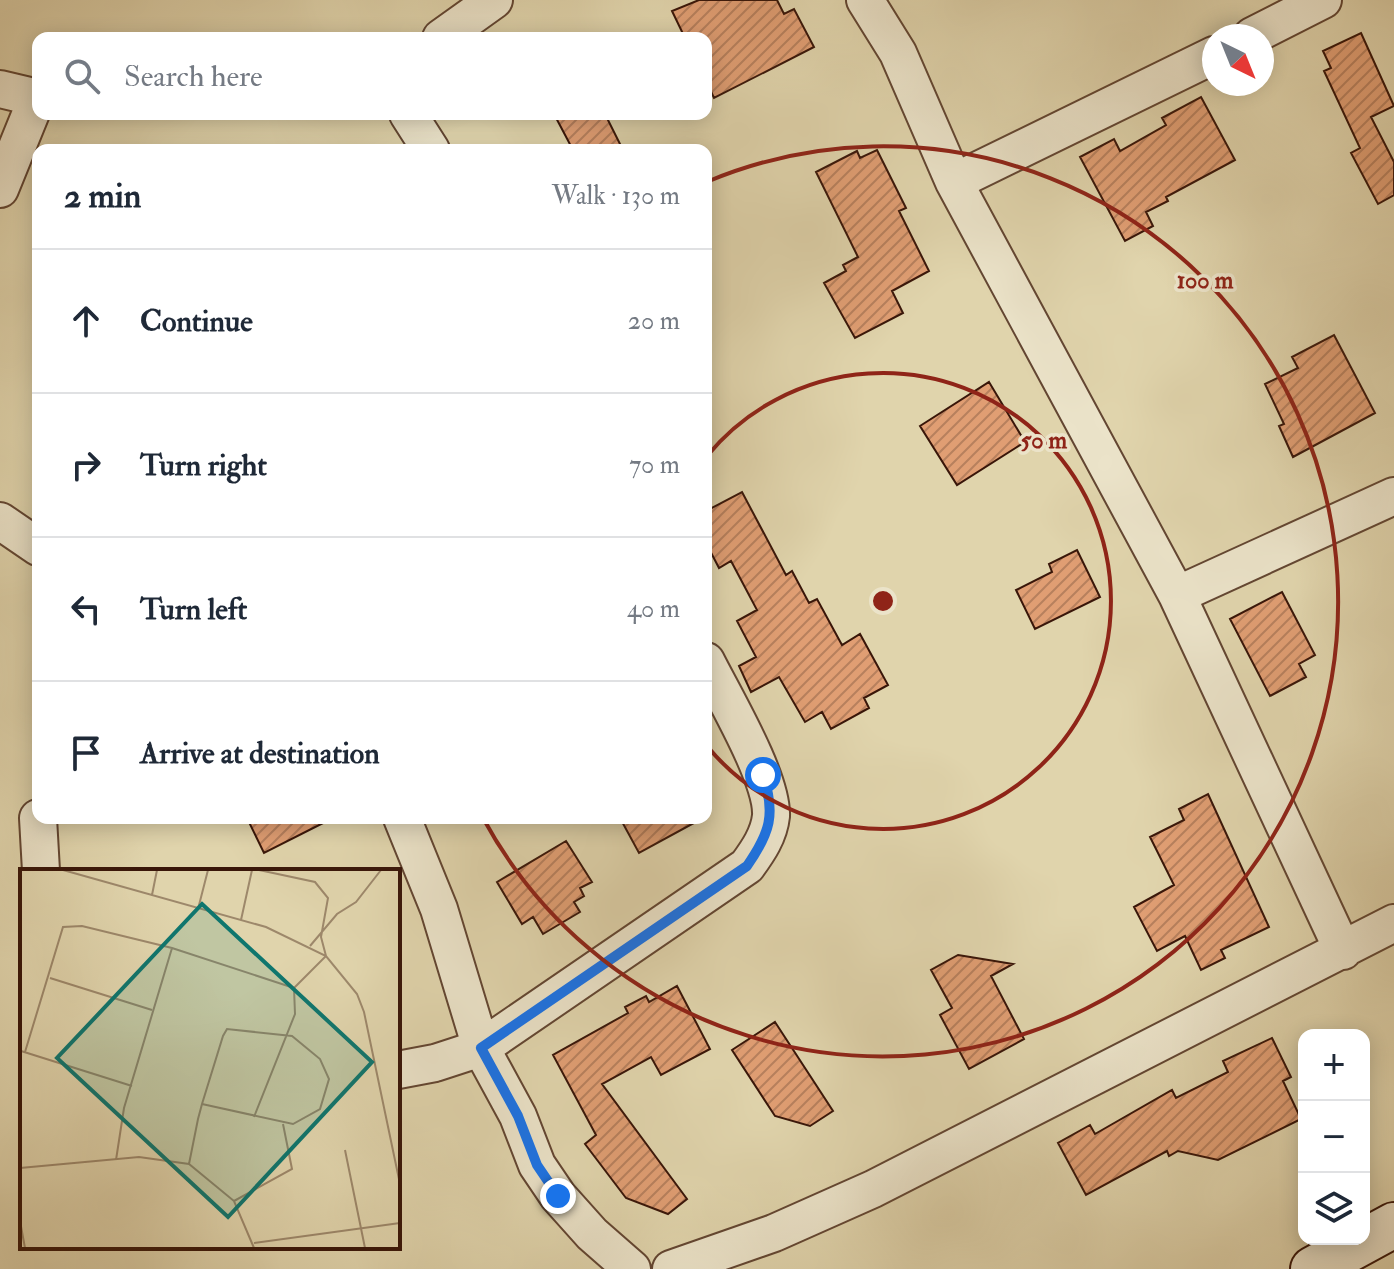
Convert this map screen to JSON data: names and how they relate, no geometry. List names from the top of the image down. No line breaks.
{"north":"bottom right","page":{"search":"Search here","heading":["2 min","Walk · 130 m"],"list":[["Continue","20 m"],["Turn right","70 m"],["Turn left","40 m"],"Arrive at destination"],"map_buttons":["+","−"]},"rings":["100 m","50 m"]}
